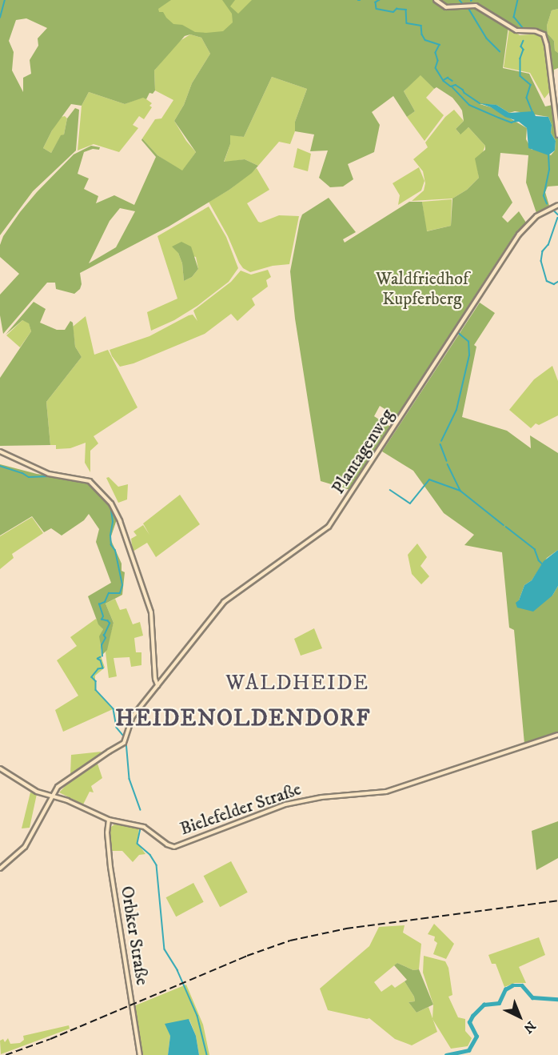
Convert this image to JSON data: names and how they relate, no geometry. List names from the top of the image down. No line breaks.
{"streets":{"main road":["Plantagenweg","Bielefelder Straße","Orbker Straße"]},"crossings":[["Plantagenweg","Bielefelder Straße"],["Bielefelder Straße","Orbker Straße"]],"districts":["WALDHEIDE","HEIDENOLDENDORF"],"parks":["Waldfriedhof Kupferberg"],"north":"bottom right"}
